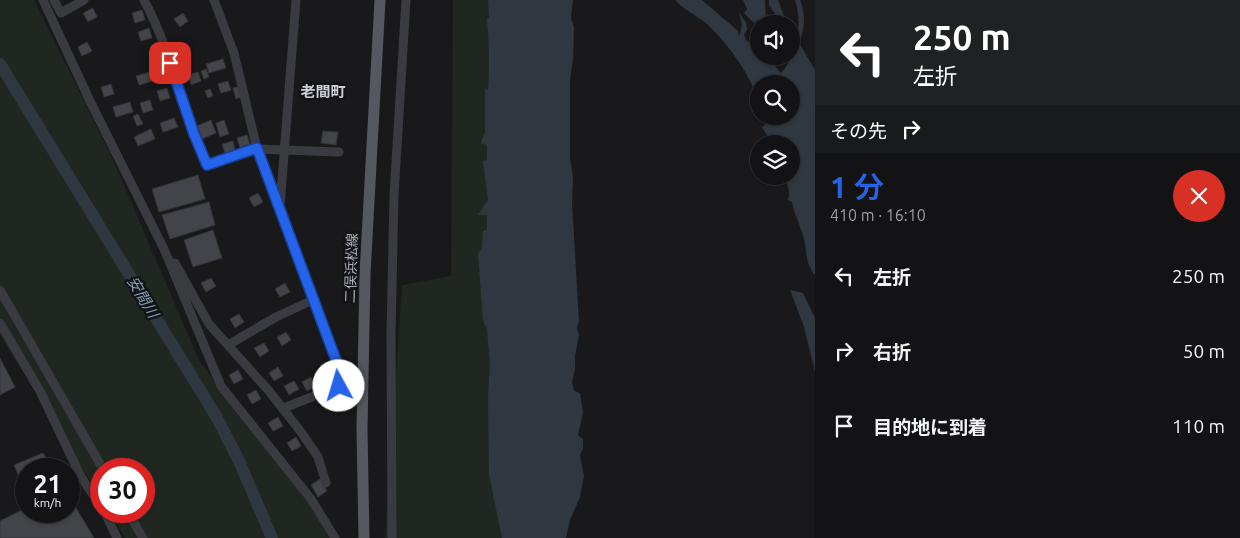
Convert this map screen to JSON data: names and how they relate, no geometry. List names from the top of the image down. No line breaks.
{"streets":{"main road":["二俣浜松線"]},"districts":["老間町"],"water":["安間川"],"page":{"turn":["250 m","左折"],"then":"その先","heading":["1 分","410 m · 16:10"],"list":[{"name":"左折","value":"250 m"},{"name":"右折","value":"50 m"},{"name":"目的地に到着","value":"110 m"}],"speed":"21 km/h","limit":"30"}}
